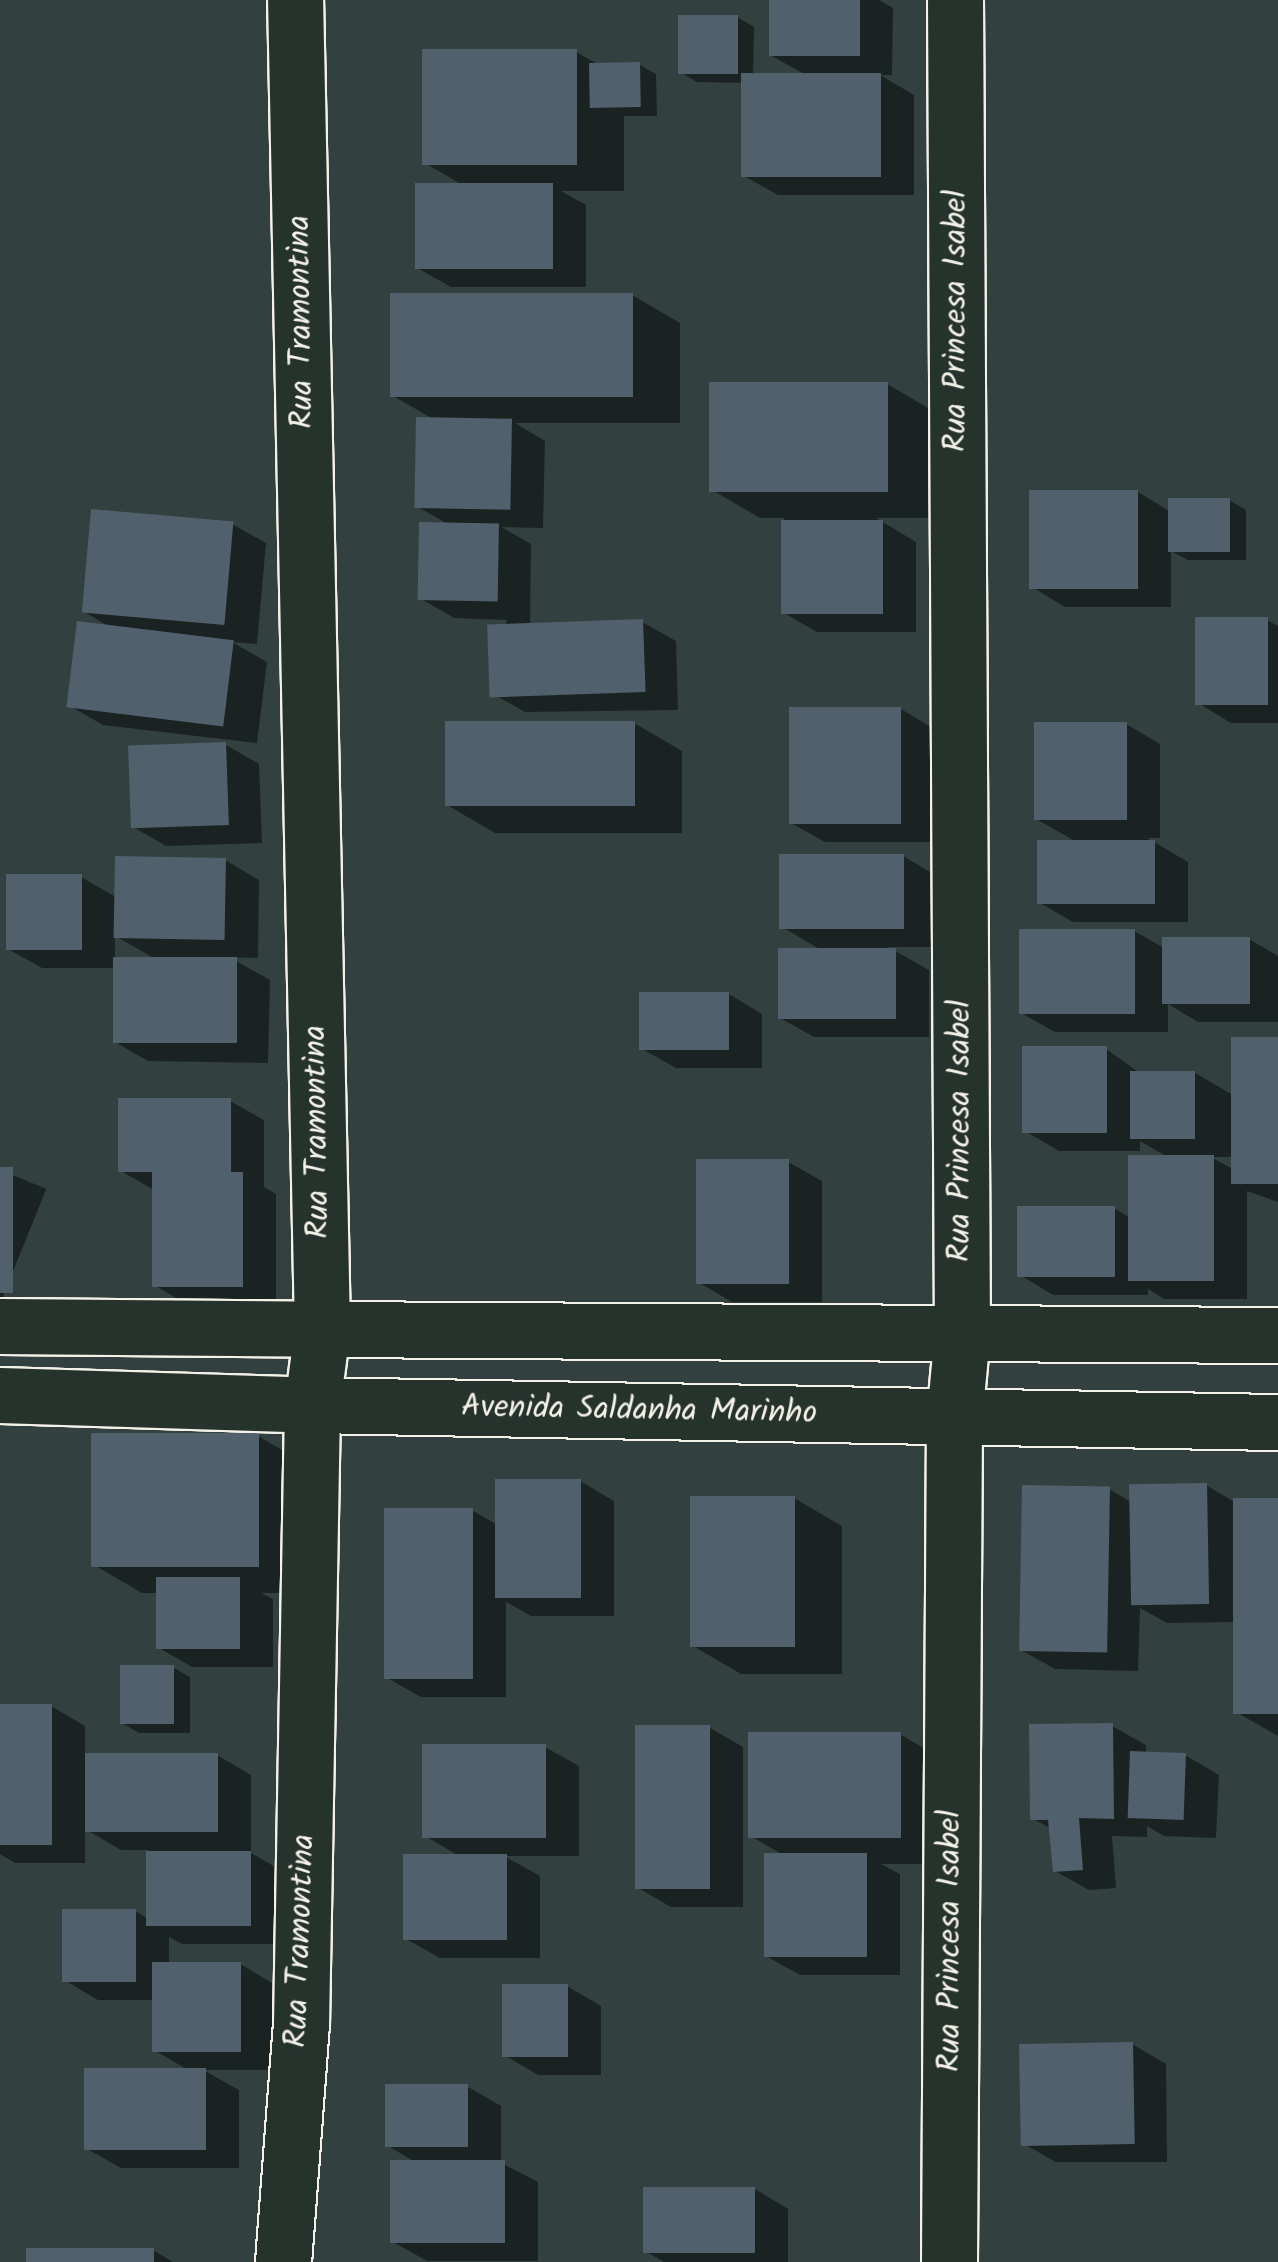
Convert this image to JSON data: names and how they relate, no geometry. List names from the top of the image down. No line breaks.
{"streets":{"street":["Rua Princesa Isabel","Rua Tramontina","Avenida Saldanha Marinho"]},"crossings":[["Rua Princesa Isabel","Avenida Saldanha Marinho"],["Rua Tramontina","Avenida Saldanha Marinho"]]}
